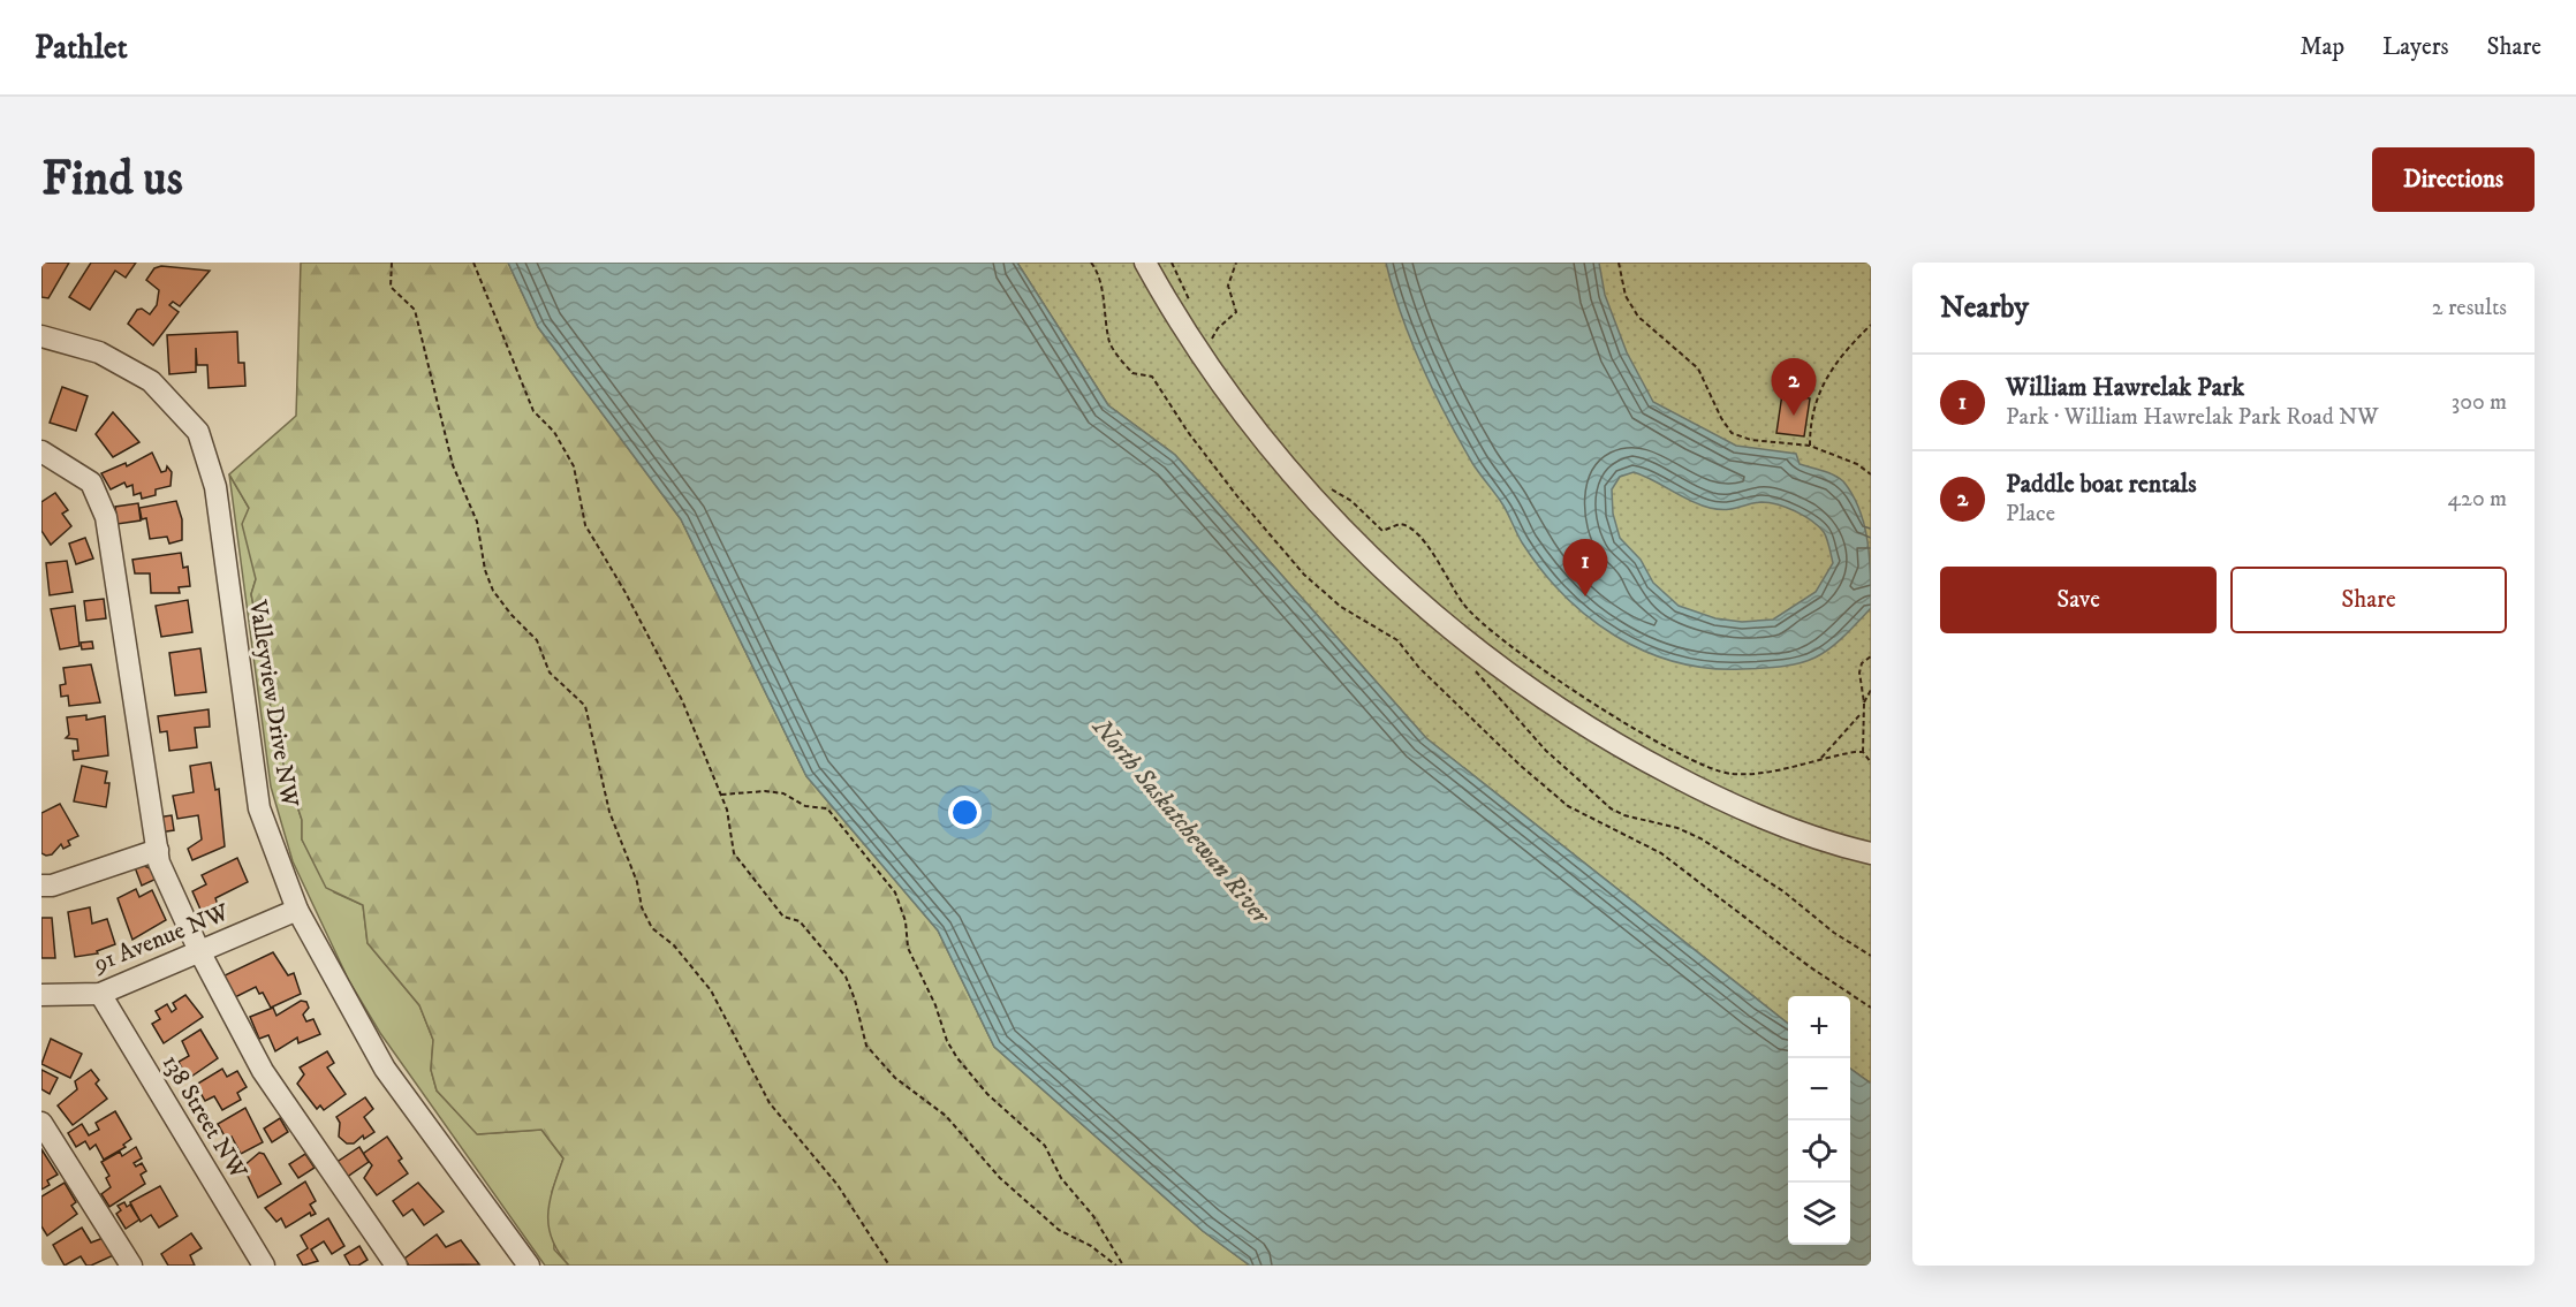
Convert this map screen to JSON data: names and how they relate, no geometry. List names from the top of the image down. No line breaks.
{"streets":{"street":["Valleyview Drive NW","91 Avenue NW","138 Street NW"]},"crossings":[["Valleyview Drive NW","91 Avenue NW"],["91 Avenue NW","138 Street NW"]],"water":["North Saskatchewan River"],"page":{"header":"Pathlet","nav":["Map","Layers","Share"],"buttons":["Directions",["Save","Share"]],"title":"Find us","heading":["Nearby","2 results"],"list":[{"mark":"1","name":"William Hawrelak Park","note":"Park · William Hawrelak Park Road NW","value":"300 m"},{"mark":"2","name":"Paddle boat rentals","note":"Place","value":"420 m"}],"pins":["2","1"],"map_buttons":["+","−"]}}
